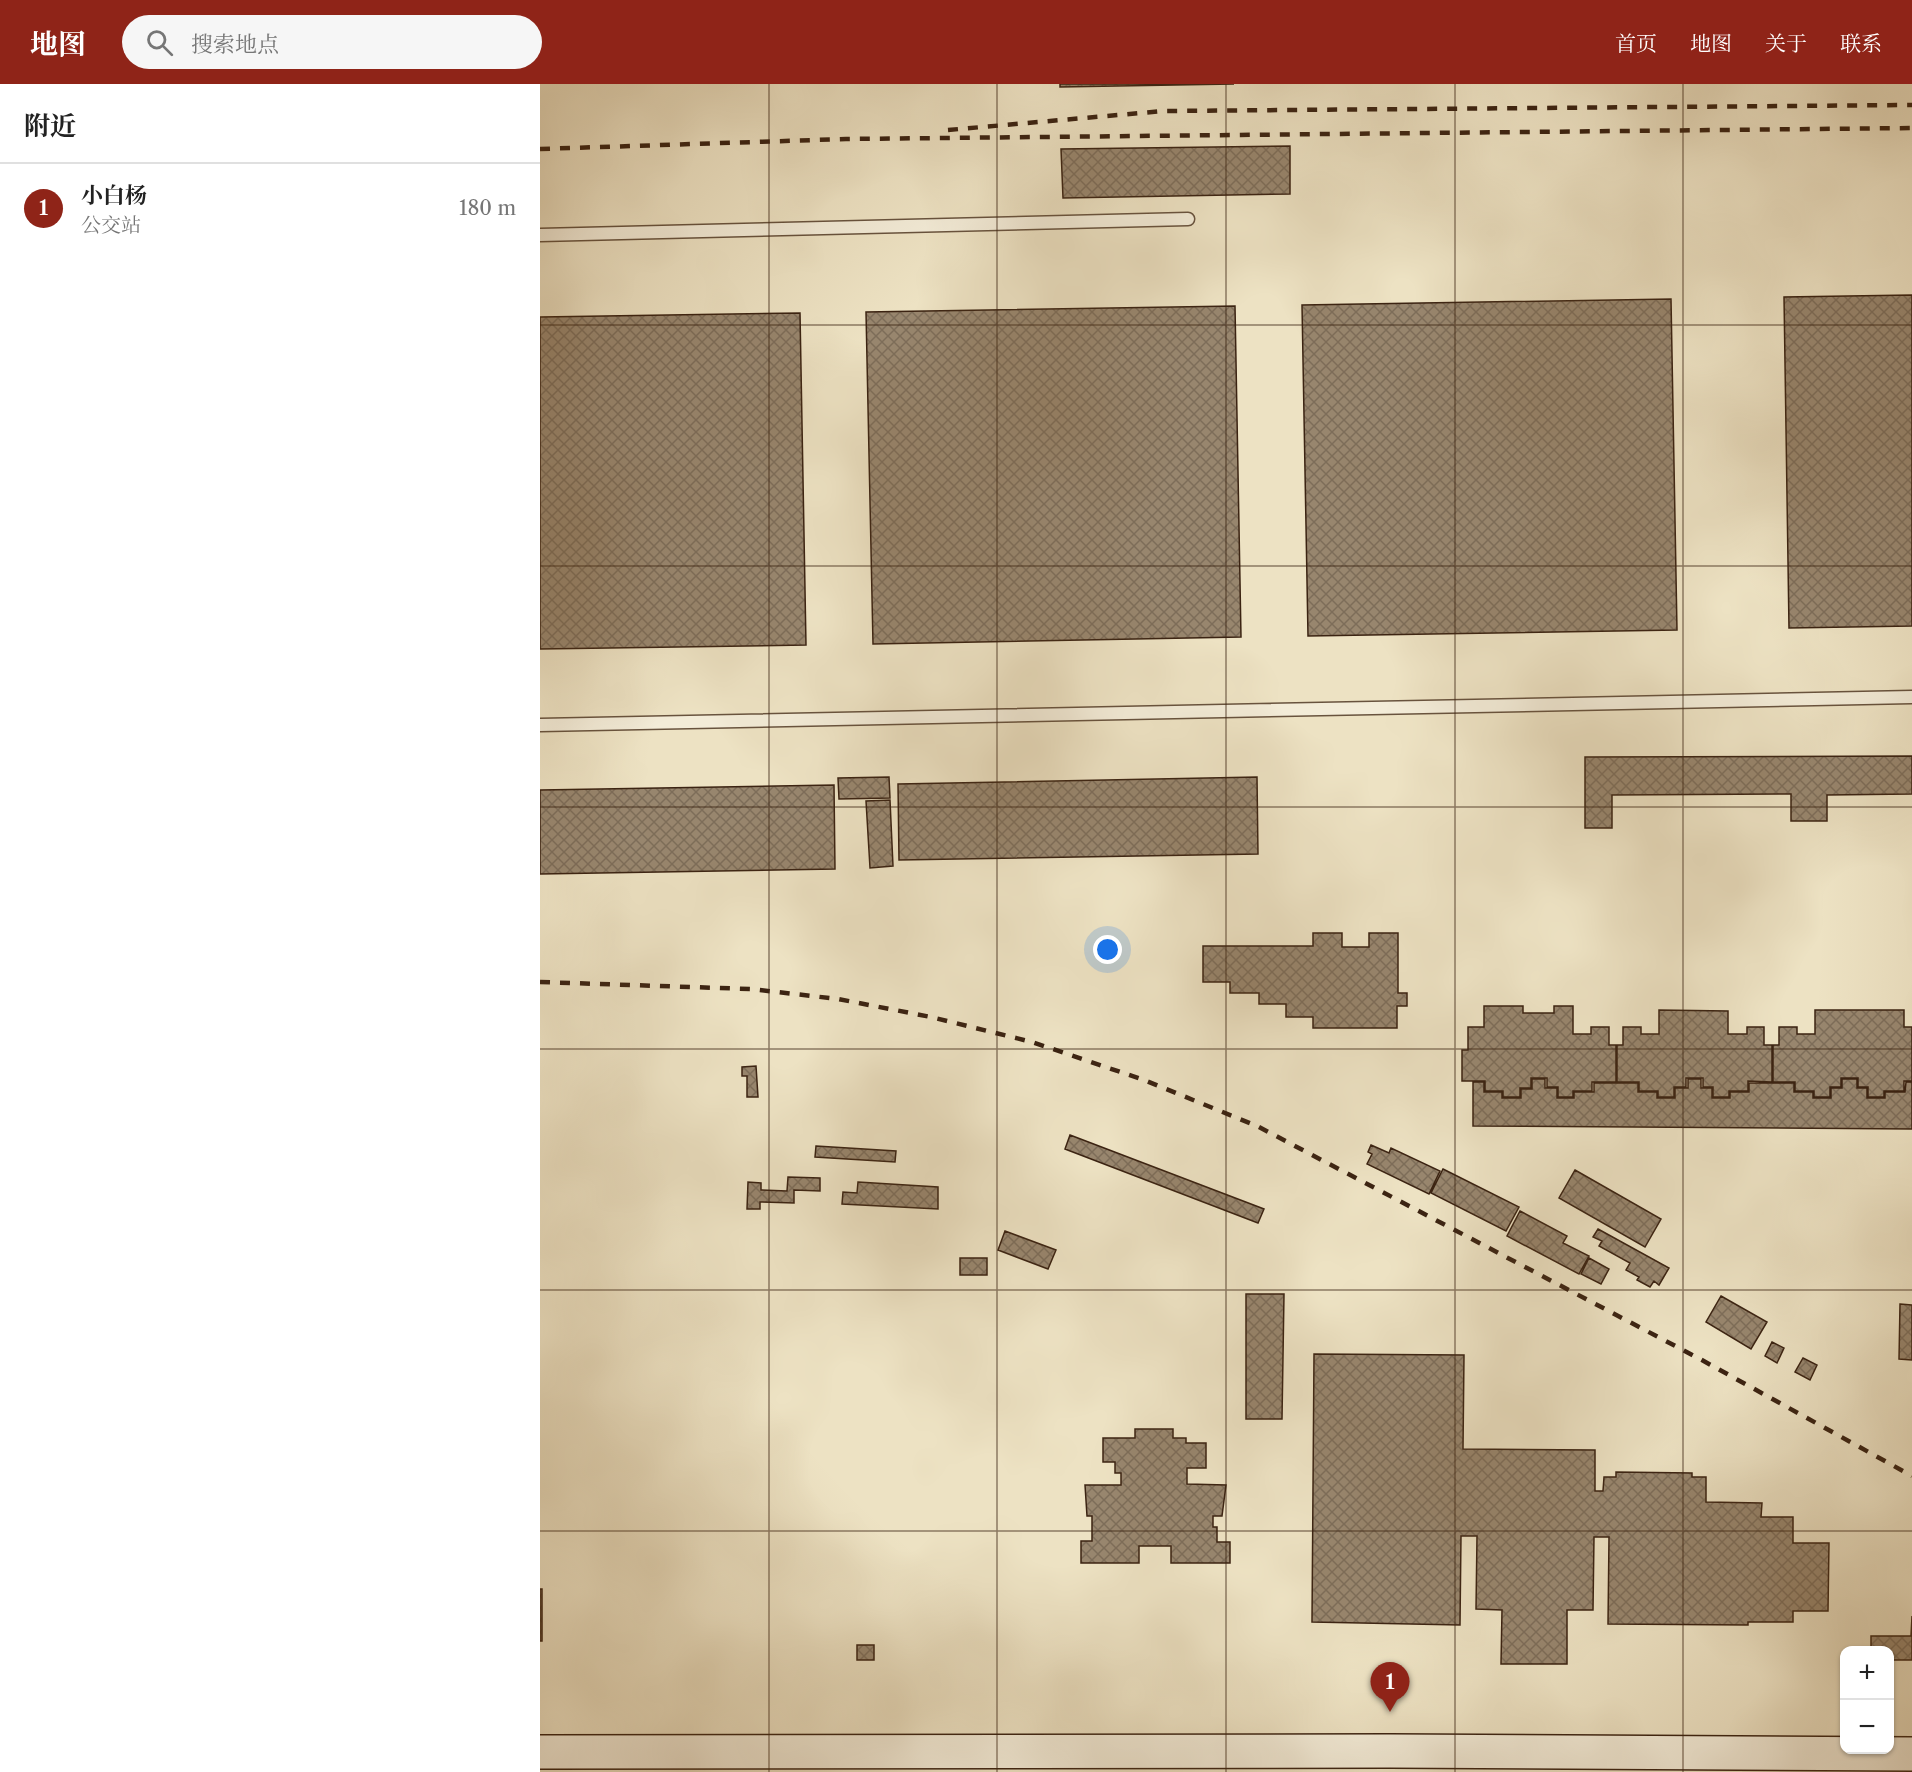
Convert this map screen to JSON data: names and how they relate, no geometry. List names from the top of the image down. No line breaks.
{"page":{"header":"地图","search":"搜索地点","nav":["首页","地图","关于","联系"],"heading":"附近","list":[{"mark":"1","name":"小白杨","note":"公交站","value":"180 m"}],"map_buttons":["+","−"],"pins":"1"}}
